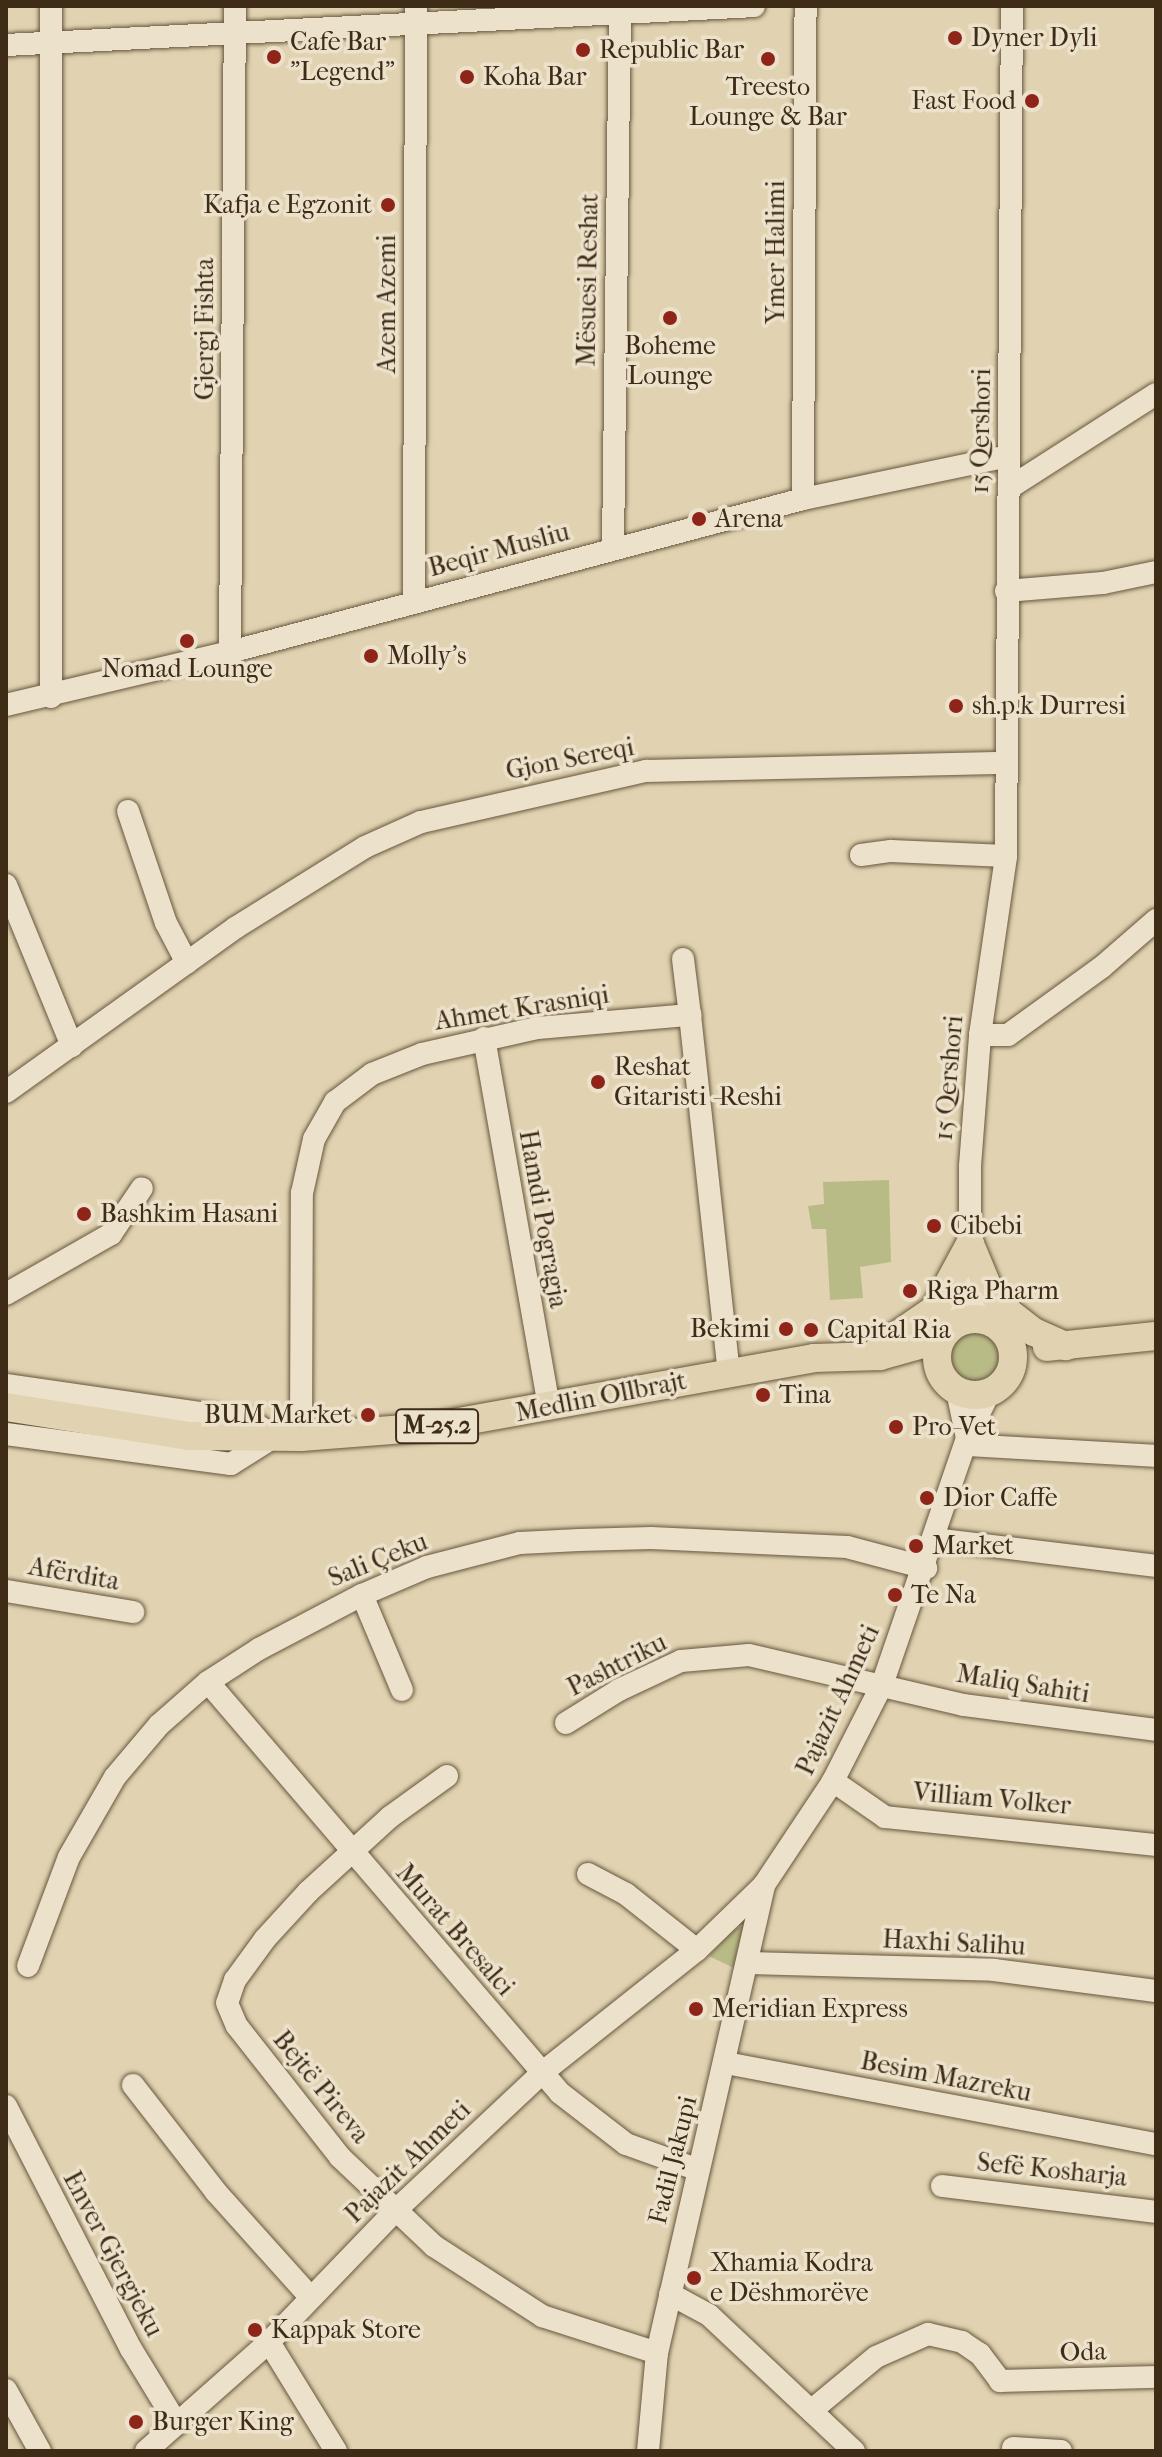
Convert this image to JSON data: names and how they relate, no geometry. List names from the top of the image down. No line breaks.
{"streets":{"main road":["Medlin Ollbrajt","M-25.2"],"street":["Ymer Halimi","Mësuesi Reshat","Azem Azemi","Gjergj Fishta","15 Qershori","Beqir Musliu","Gjon Sereqi","Ahmet Krasniqi","Hamdi Pogragja","Sali Çeku","Afërdita","Pashtriku","Maliq Sahiti","Pajazit Ahmeti","Villiam Volker","Murat Bresalci","Haxhi Salihu","Besim Mazreku","Bejtë Pireva","Fadil Jakupi","Sefë Kosharja","Enver Gjergjeku","Oda"]},"crossings":[["Ymer Halimi","Beqir Musliu"],["Mësuesi Reshat","Beqir Musliu"],["Azem Azemi","Beqir Musliu"],["Gjergj Fishta","Beqir Musliu"],["15 Qershori","Beqir Musliu"],["15 Qershori","Gjon Sereqi"],["15 Qershori","Medlin Ollbrajt"],["15 Qershori","M-25.2"],["15 Qershori","Pajazit Ahmeti"],["Ahmet Krasniqi","Hamdi Pogragja"],["Ahmet Krasniqi","Medlin Ollbrajt"],["Hamdi Pogragja","Medlin Ollbrajt"],["Medlin Ollbrajt","M-25.2"],["Medlin Ollbrajt","Pajazit Ahmeti"],["M-25.2","Pajazit Ahmeti"],["Sali Çeku","Pajazit Ahmeti"],["Sali Çeku","Murat Bresalci"],["Pashtriku","Maliq Sahiti"],["Pashtriku","Pajazit Ahmeti"],["Maliq Sahiti","Pajazit Ahmeti"],["Pajazit Ahmeti","Villiam Volker"],["Pajazit Ahmeti","Murat Bresalci"],["Pajazit Ahmeti","Bejtë Pireva"],["Pajazit Ahmeti","Fadil Jakupi"],["Pajazit Ahmeti","Enver Gjergjeku"],["Murat Bresalci","Bejtë Pireva"],["Murat Bresalci","Fadil Jakupi"],["Haxhi Salihu","Fadil Jakupi"],["Besim Mazreku","Fadil Jakupi"],["Bejtë Pireva","Fadil Jakupi"]],"places":["Dyner Dyli","Republic Bar","Cafe Bar \"Legend\"","Treesto Lounge & Bar","Koha Bar","Fast Food","Kafja e Egzonit","Boheme Lounge","Arena","Nomad Lounge","Molly's","sh.p.k Durresi","Reshat Gitaristi -Reshi","Bashkim Hasani","Cibebi","Riga Pharm","Bekimi","Capital Ria","Tina","BUM Market","Pro-Vet","Dior Caffe","Market","Te Na","Meridian Express","Xhamia Kodra e Dëshmorëve","Kappak Store","Burger King"]}
